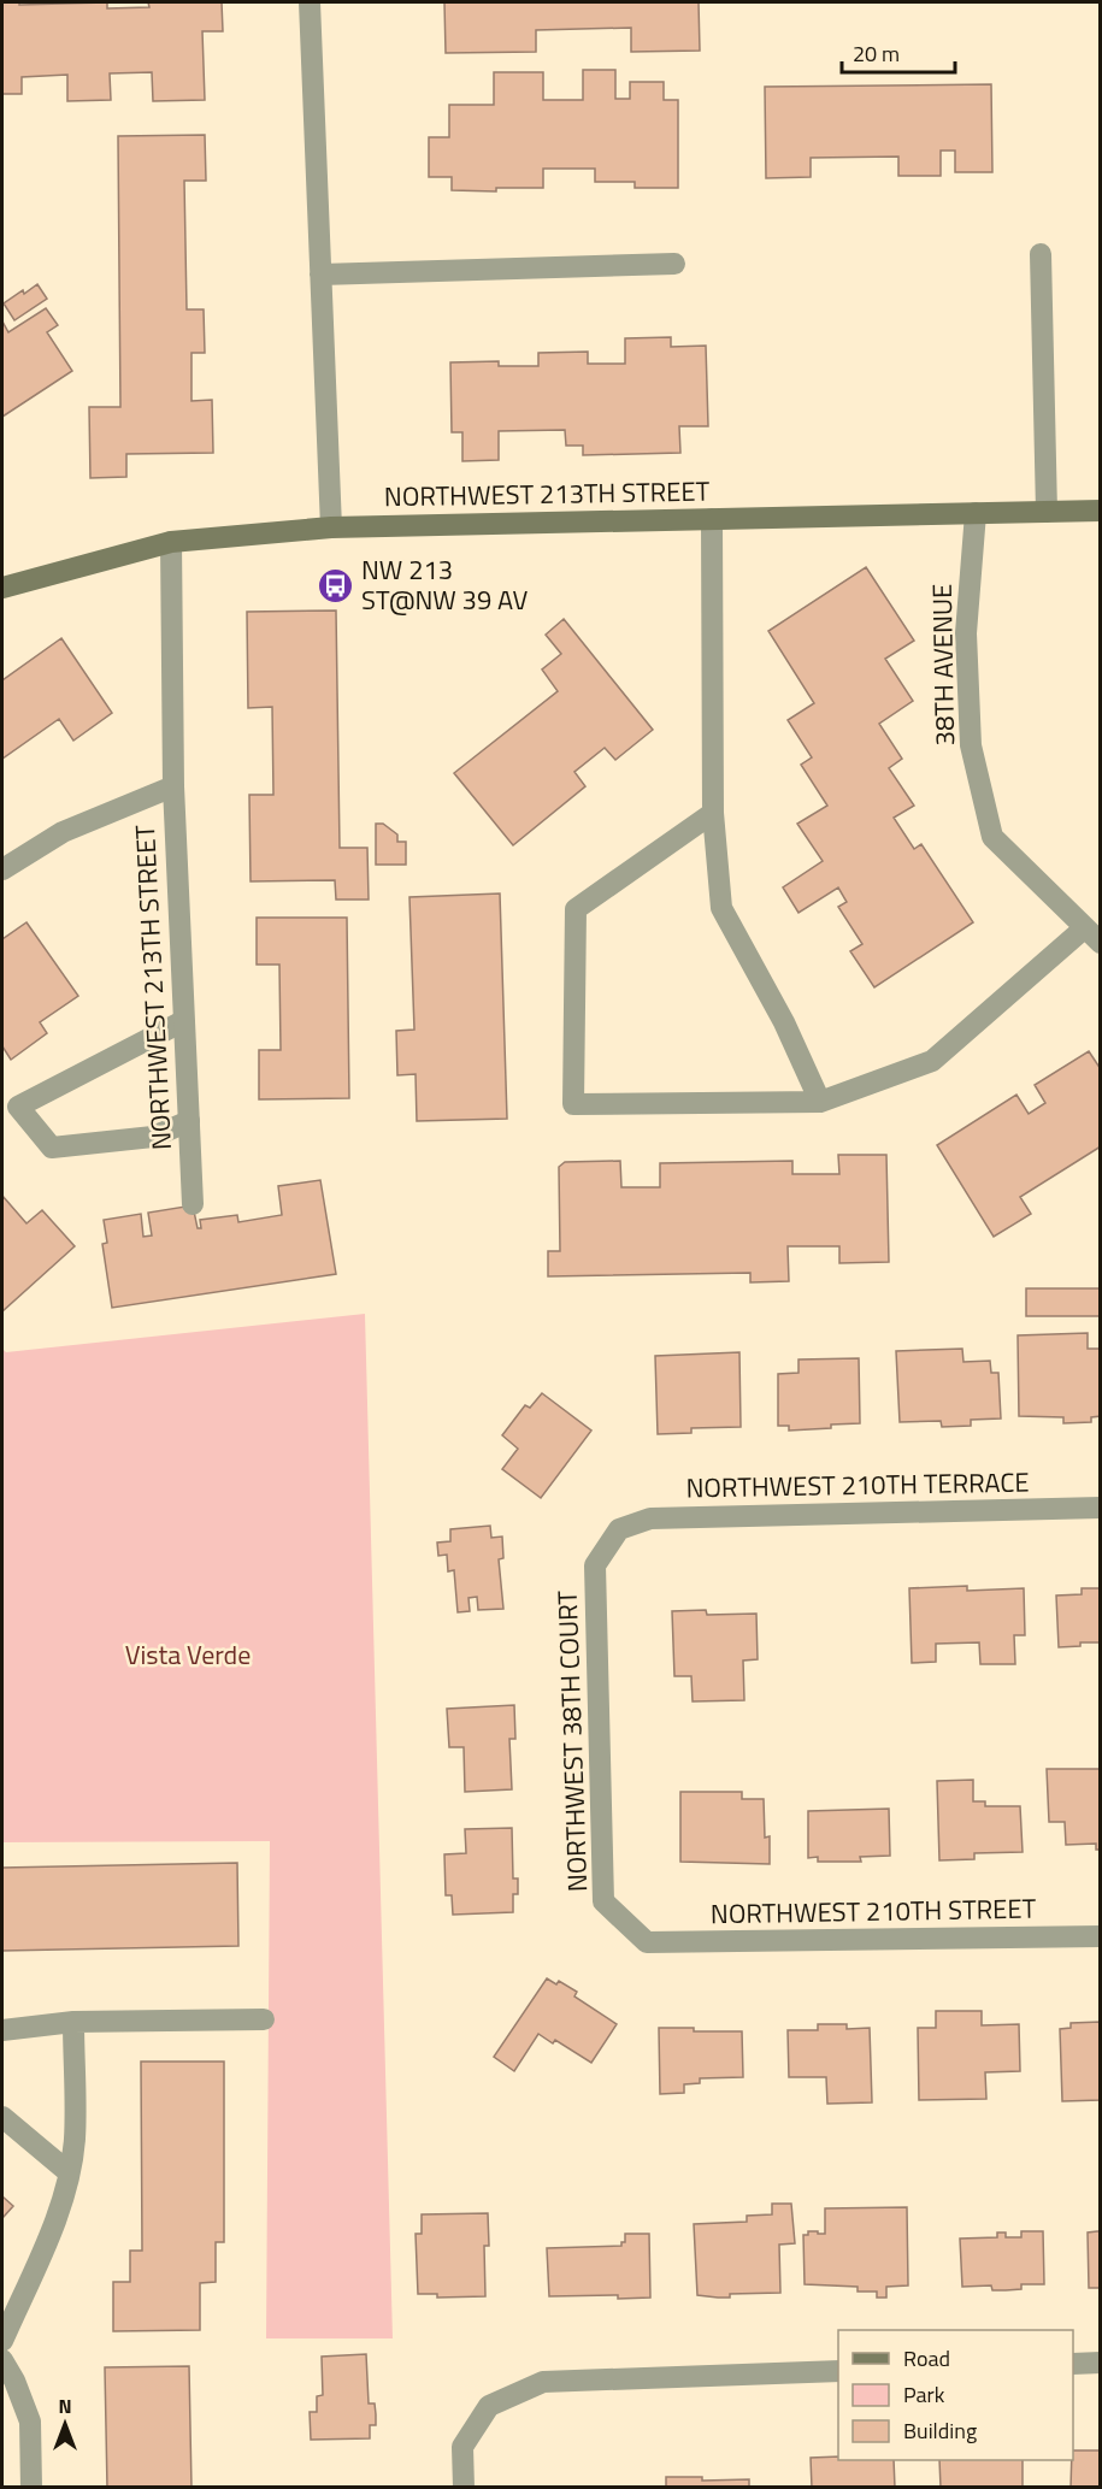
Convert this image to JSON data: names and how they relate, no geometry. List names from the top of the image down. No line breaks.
{"streets":{"street":["NORTHWEST 213TH STREET","38TH AVENUE","NORTHWEST 210TH TERRACE","NORTHWEST 38TH COURT","NORTHWEST 210TH STREET"]},"crossings":[["NORTHWEST 213TH STREET","38TH AVENUE"],["NORTHWEST 210TH TERRACE","NORTHWEST 38TH COURT"],["NORTHWEST 38TH COURT","NORTHWEST 210TH STREET"]],"parks":["Vista Verde"],"places":{"bus stop":["NW 213 ST@NW 39 AV"]},"legend":["Road","Park","Building"],"scale_bar":"20 m","north":"top"}
